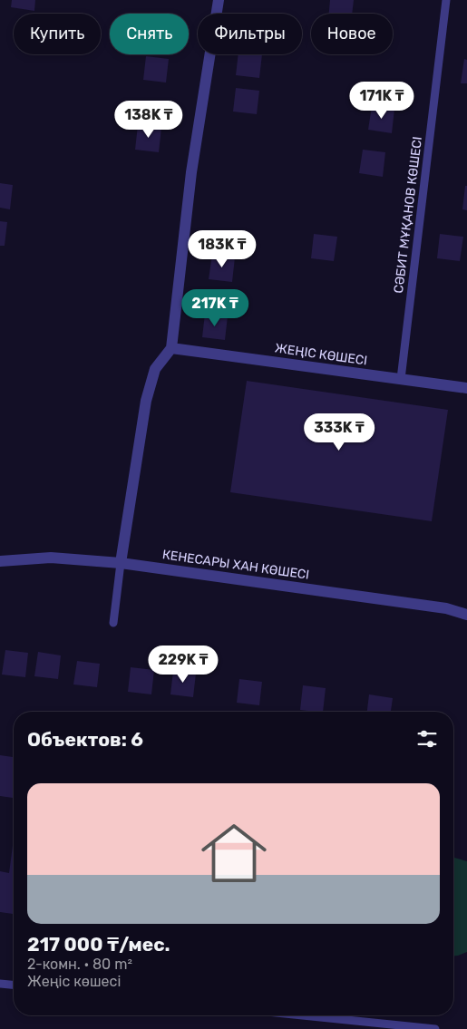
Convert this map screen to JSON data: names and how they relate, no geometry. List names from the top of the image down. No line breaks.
{"streets":{"street":["ЖЕҢІС КӨШЕСІ","КЕНЕСАРЫ ХАН КӨШЕСІ"],"lane":["СӘБИТ МҰҚАНОВ КӨШЕСІ"]},"crossings":[["СӘБИТ МҰҚАНОВ КӨШЕСІ","ЖЕҢІС КӨШЕСІ"]],"page":{"chip":["Купить","Снять","Фильтры","Новое"],"price":["171K ₸","138K ₸","183K ₸","217K ₸","333K ₸","229K ₸"],"heading":"Объектов: 6","list":[{"name":"217 000 ₸/мес.","note":"2-комн. · 80 m² · Жеңіс көшесі"}]}}
